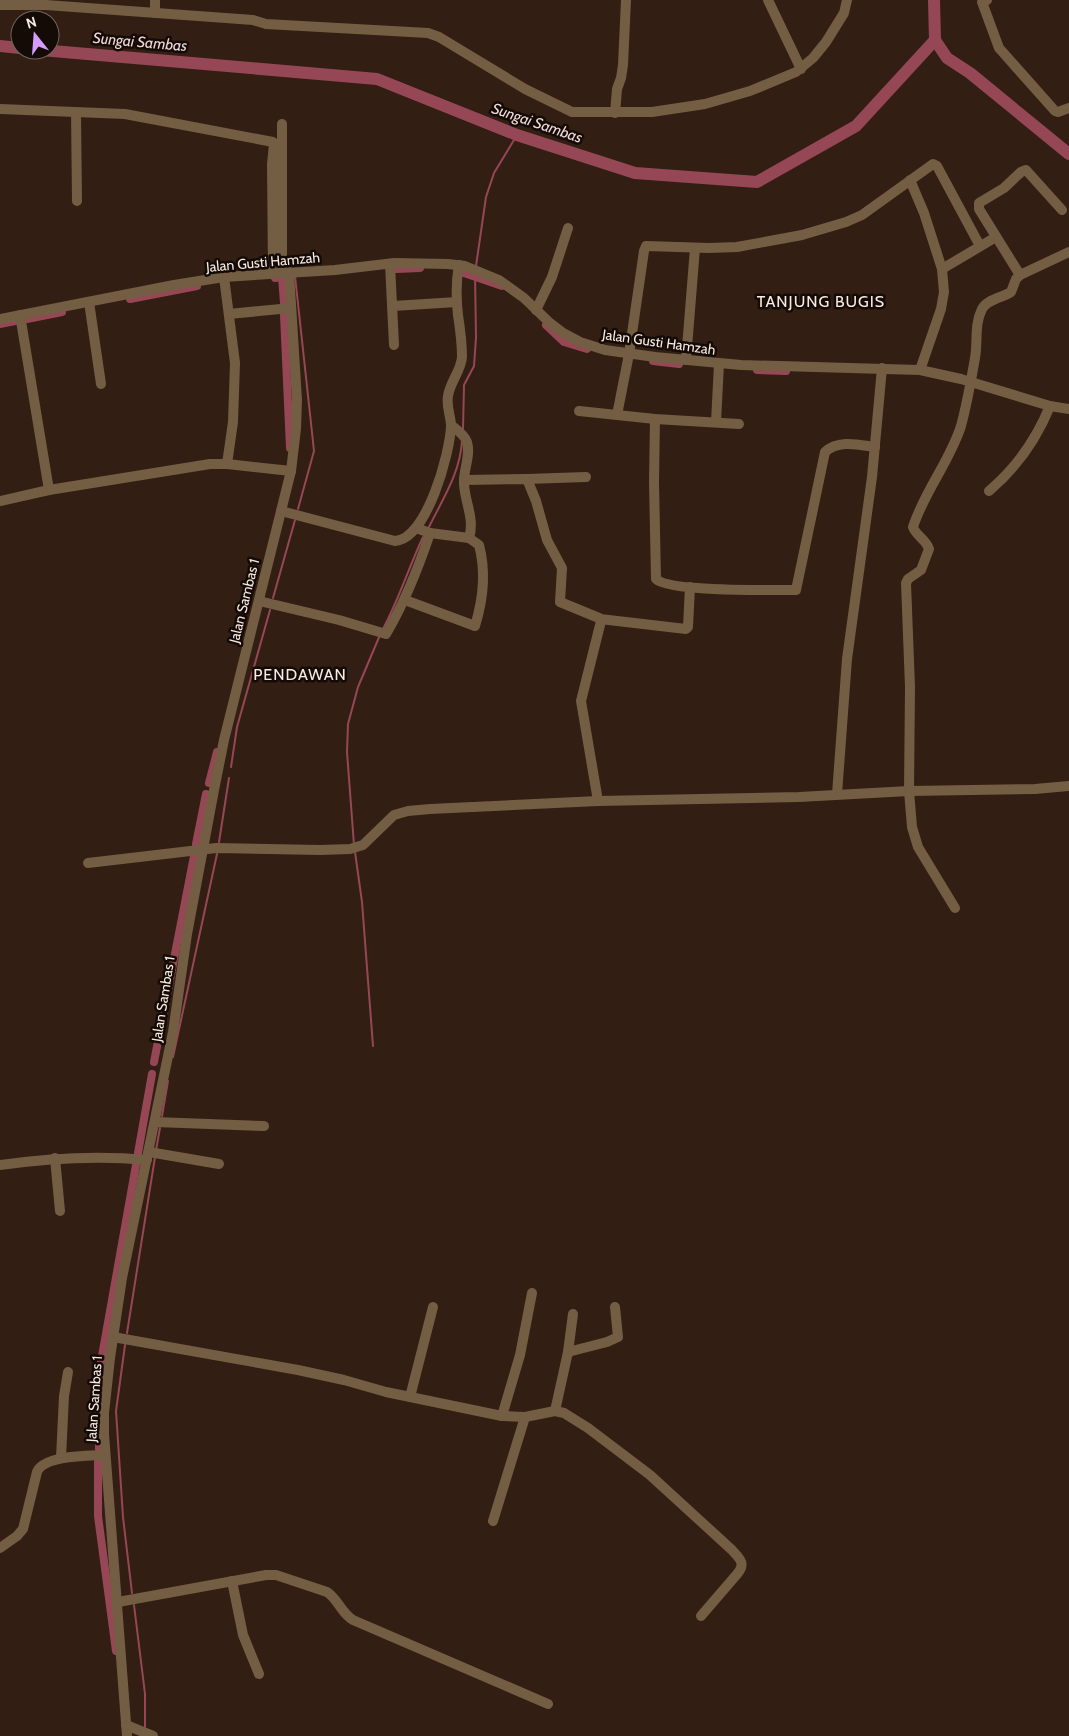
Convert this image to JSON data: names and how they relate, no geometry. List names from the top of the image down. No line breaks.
{"streets":{"street":["Jalan Gusti Hamzah","Jalan Sambas 1"]},"crossings":[["Jalan Gusti Hamzah","Jalan Sambas 1"]],"districts":["TANJUNG BUGIS","PENDAWAN"],"water":["Sungai Sambas"],"north":"top"}
